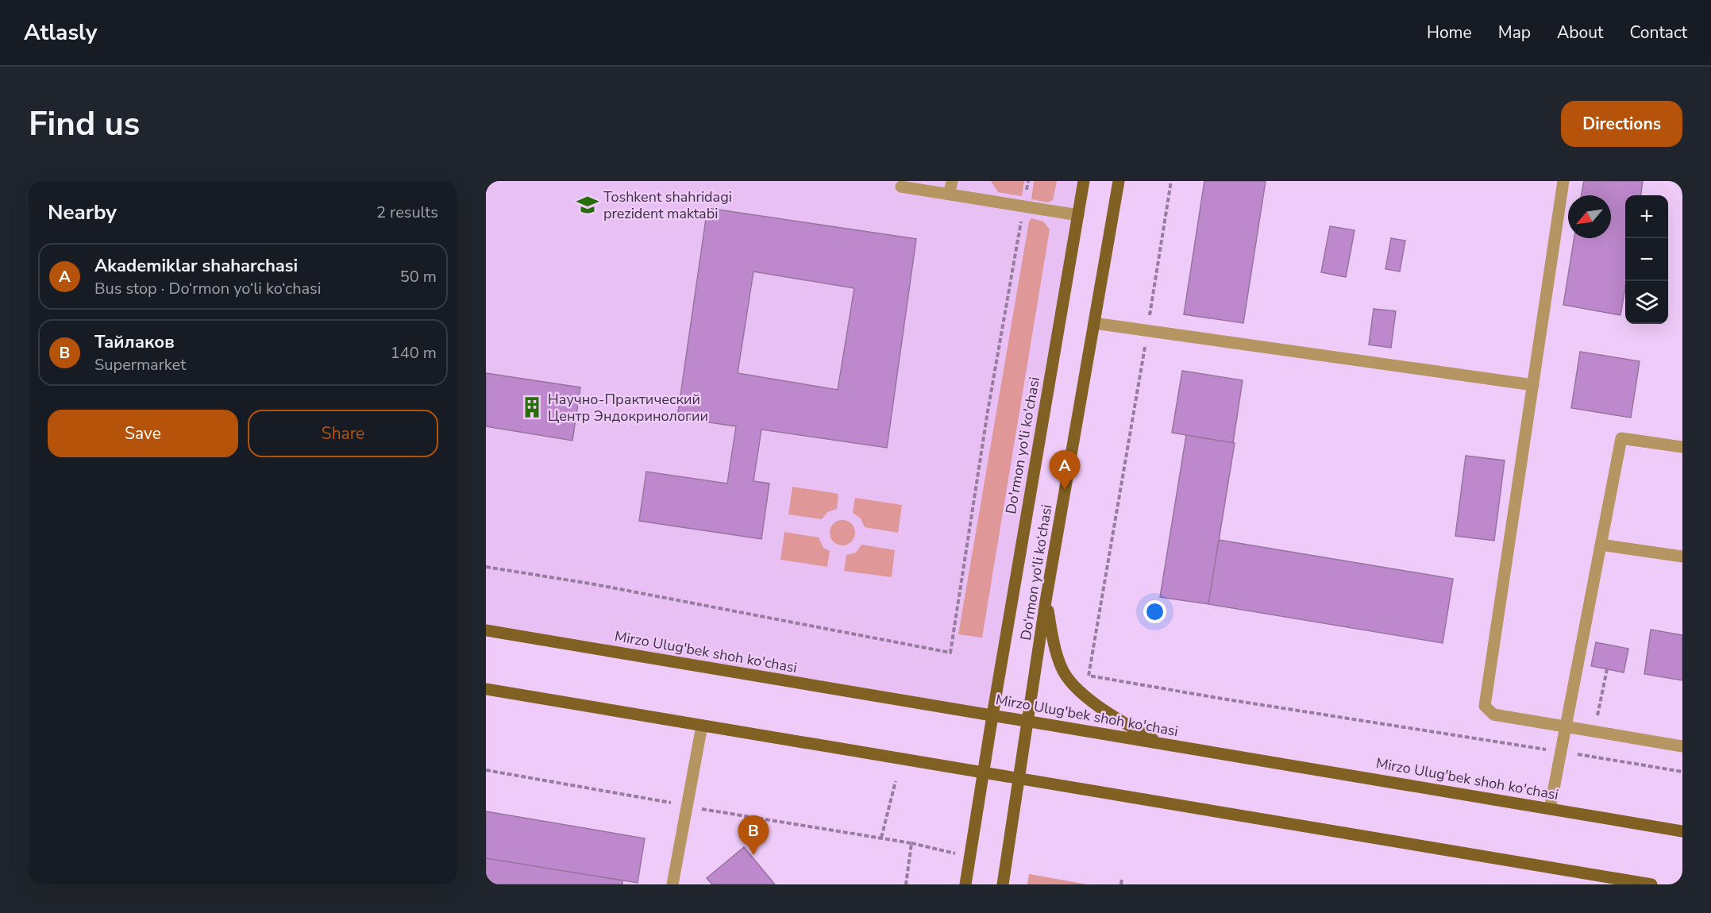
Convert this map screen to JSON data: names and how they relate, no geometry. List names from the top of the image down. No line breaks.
{"streets":{"main road":["Do'rmon yo'li ko'chasi","Do‘rmon yo‘li ko‘chasi","Mirzo Ulug'bek shoh ko'chasi"]},"crossings":[["Do'rmon yo'li ko'chasi","Mirzo Ulug'bek shoh ko'chasi"],["Do‘rmon yo‘li ko‘chasi","Mirzo Ulug'bek shoh ko'chasi"]],"places":{"school or university":["Toshkent shahridagi prezident maktabi"],"building":["Научно-Практический Центр Эндокринологии"]},"north":"bottom left","page":{"header":"Atlasly","nav":["Home","Map","About","Contact"],"buttons":["Directions",["Save","Share"]],"title":"Find us","heading":["Nearby","2 results"],"map_buttons":["+","−"],"list":[{"mark":"A","name":"Akademiklar shaharchasi","note":"Bus stop · Do‘rmon yo‘li ko‘chasi","value":"50 m"},{"mark":"B","name":"Тайлаков","note":"Supermarket","value":"140 m"}],"pins":["A","B"]}}
